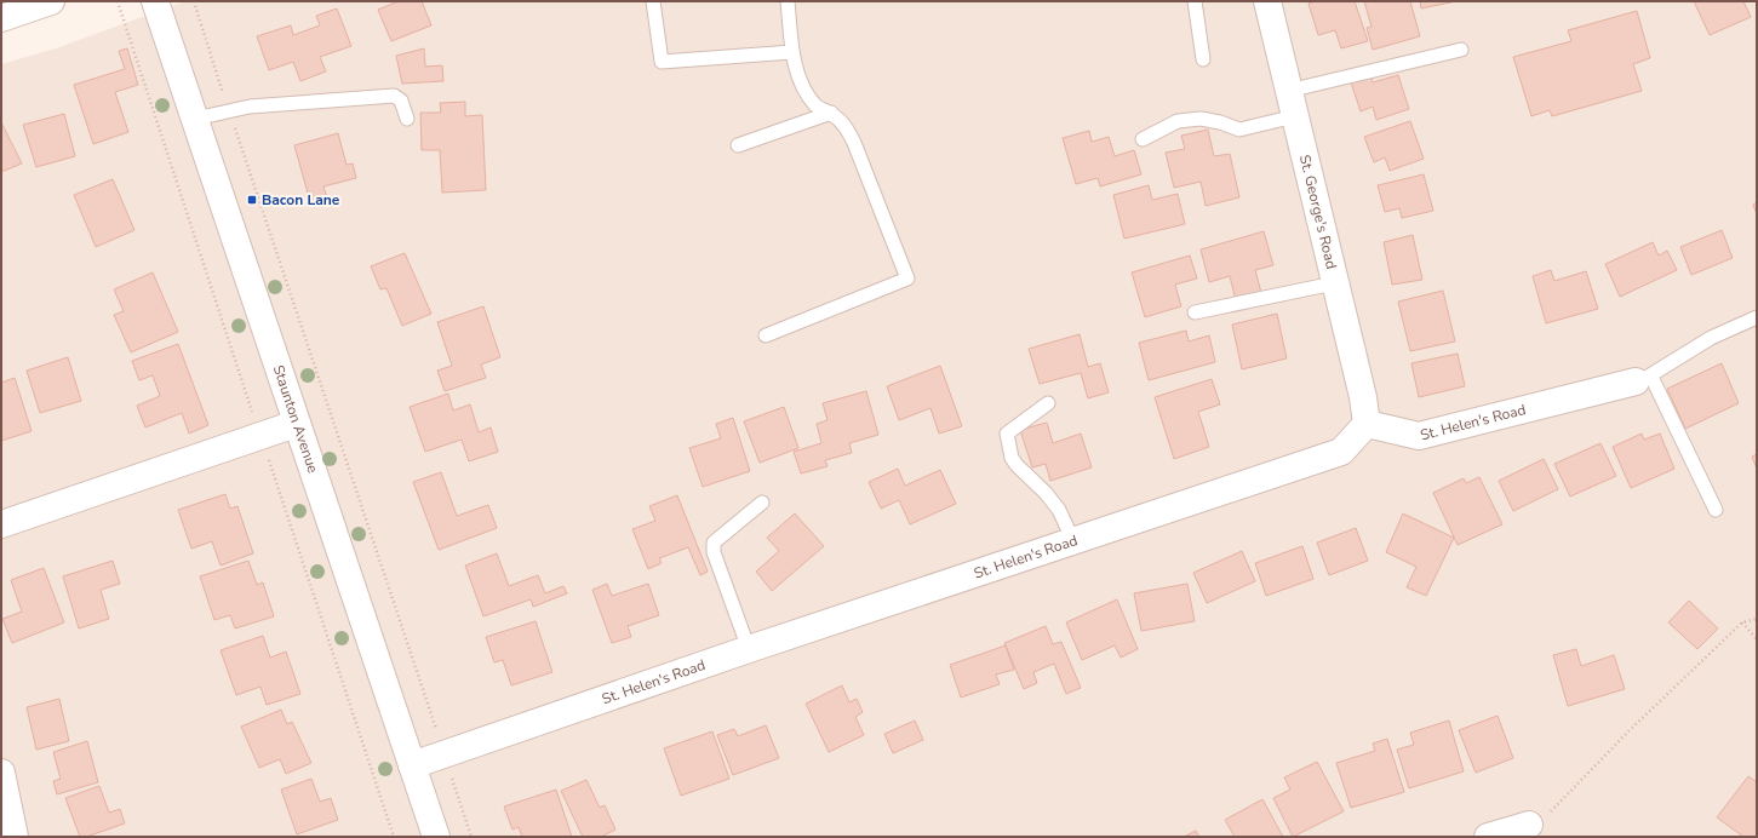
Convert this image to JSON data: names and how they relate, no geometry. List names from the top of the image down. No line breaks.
{"streets":{"street":["St. George's Road","Staunton Avenue","St. Helen's Road"]},"crossings":[["St. George's Road","St. Helen's Road"],["Staunton Avenue","St. Helen's Road"]],"places":{"transit":["Bacon Lane"]}}
